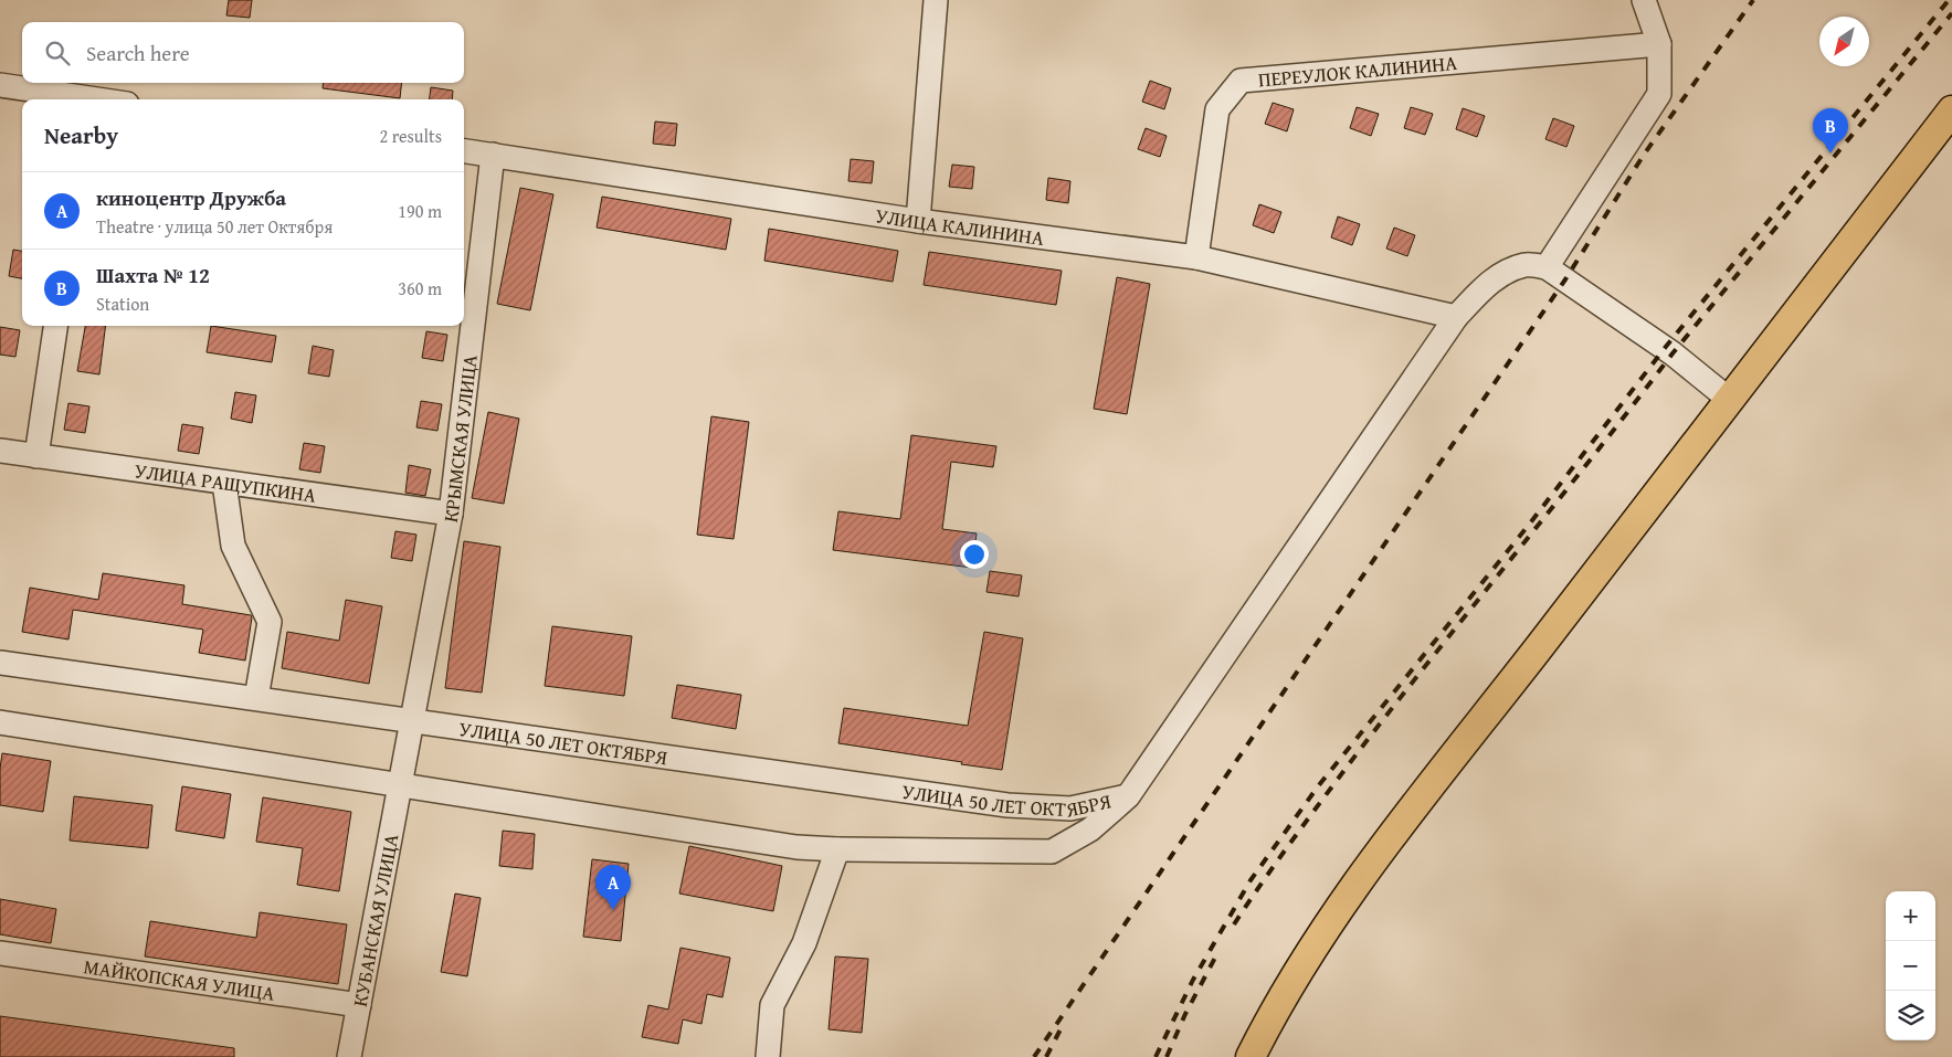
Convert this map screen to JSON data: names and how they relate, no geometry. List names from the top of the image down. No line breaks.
{"streets":{"street":["ПЕРЕУЛОК КАЛИНИНА","УЛИЦА КАЛИНИНА","КРЫМСКАЯ УЛИЦА","УЛИЦА РАЩУПКИНА","УЛИЦА 50 ЛЕТ ОКТЯБРЯ","КУБАНСКАЯ УЛИЦА","МАЙКОПСКАЯ УЛИЦА"]},"crossings":[["ПЕРЕУЛОК КАЛИНИНА","УЛИЦА КАЛИНИНА"],["УЛИЦА КАЛИНИНА","КРЫМСКАЯ УЛИЦА"],["КРЫМСКАЯ УЛИЦА","УЛИЦА РАЩУПКИНА"],["КРЫМСКАЯ УЛИЦА","УЛИЦА 50 ЛЕТ ОКТЯБРЯ"],["КРЫМСКАЯ УЛИЦА","КУБАНСКАЯ УЛИЦА"],["КУБАНСКАЯ УЛИЦА","МАЙКОПСКАЯ УЛИЦА"]],"north":"bottom left","page":{"search":"Search here","heading":["Nearby","2 results"],"pins":["B","A"],"list":[{"mark":"A","name":"киноцентр Дружба","note":"Theatre · улица 50 лет Октября","value":"190 m"},{"mark":"B","name":"Шахта № 12","note":"Station","value":"360 m"}],"map_buttons":["+","−"]}}
